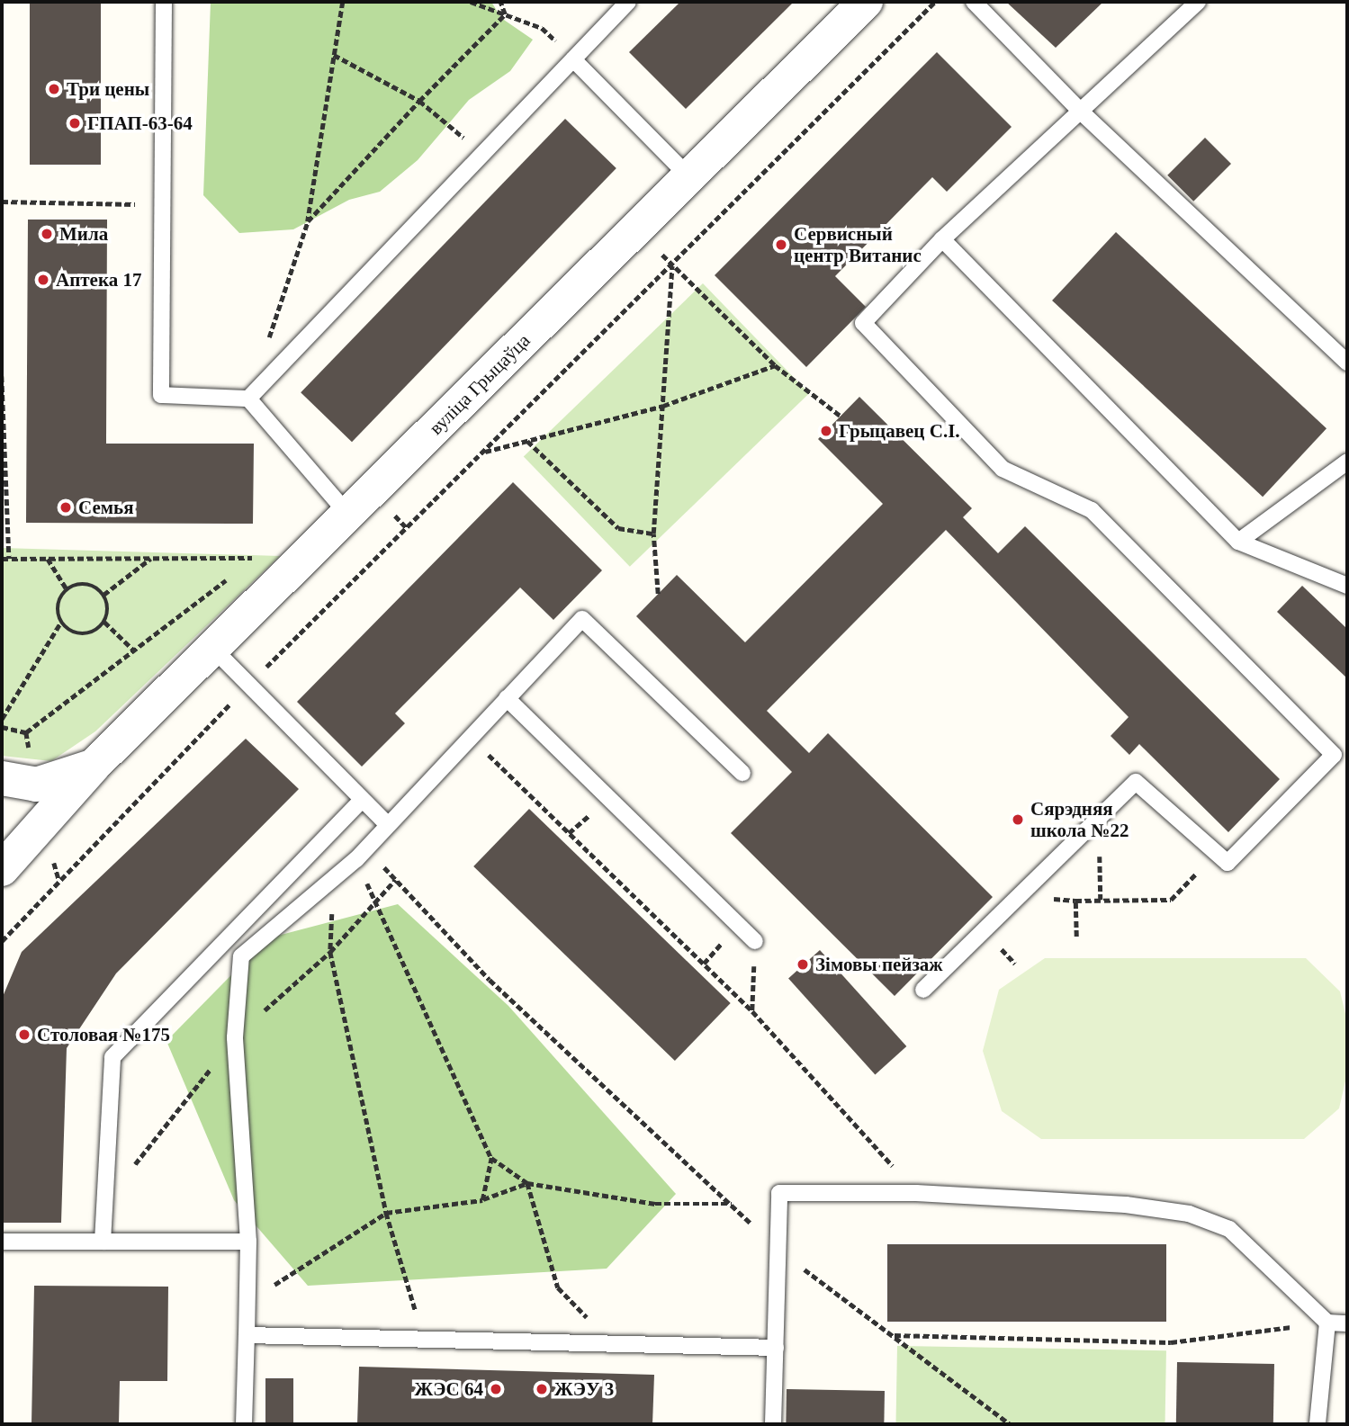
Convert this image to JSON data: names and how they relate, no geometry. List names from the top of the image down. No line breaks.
{"streets":{"street":["вуліца Грыцаўца"]},"places":["Три цены","ГПАП-63-64","Мила","Сервисный центр Витанис","Аптека 17","Грыцавец С.І.","Семья","Сярэдняя школа №22","Зімовы пейзаж","Столовая №175","ЖЭС 64","ЖЭУ 3"]}
